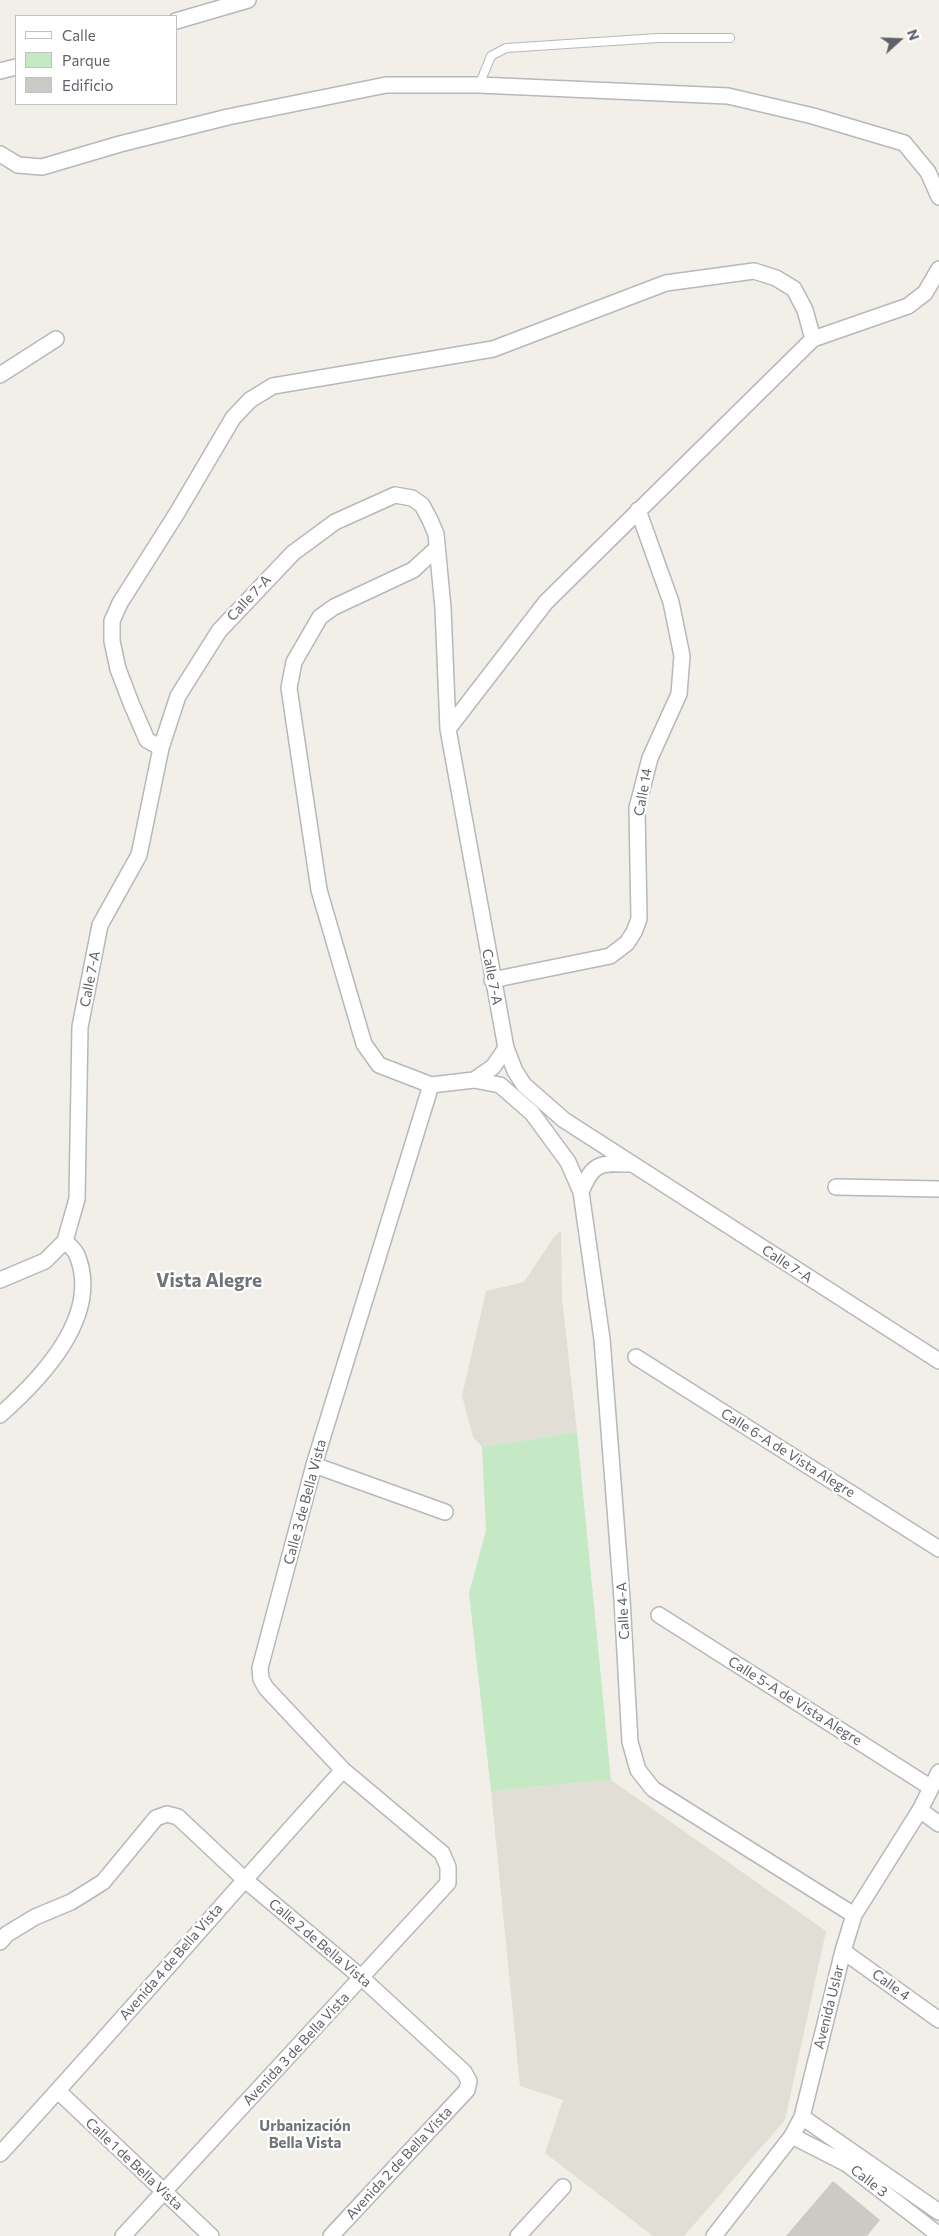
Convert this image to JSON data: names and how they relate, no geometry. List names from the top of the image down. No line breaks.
{"streets":{"street":["Calle 7-A","Calle 14","Calle 6-A de Vista Alegre","Calle 3 de Bella Vista","Calle 4-A","Calle 5-A de Vista Alegre","Calle 2 de Bella Vista","Avenida 4 de Bella Vista","Calle 4","Avenida Uslar","Avenida 3 de Bella Vista","Avenida 2 de Bella Vista","Calle 1 de Bella Vista","Calle 3"]},"crossings":[["Calle 7-A","Calle 14"],["Calle 3 de Bella Vista","Avenida 4 de Bella Vista"],["Calle 3 de Bella Vista","Avenida 3 de Bella Vista"],["Calle 4-A","Avenida Uslar"],["Calle 5-A de Vista Alegre","Avenida Uslar"],["Calle 2 de Bella Vista","Avenida 4 de Bella Vista"],["Calle 2 de Bella Vista","Avenida 3 de Bella Vista"],["Calle 2 de Bella Vista","Avenida 2 de Bella Vista"],["Avenida 4 de Bella Vista","Calle 1 de Bella Vista"],["Calle 4","Avenida Uslar"],["Avenida Uslar","Calle 3"],["Avenida 3 de Bella Vista","Calle 1 de Bella Vista"]],"districts":["Vista Alegre","Urbanización Bella Vista"],"legend":["Calle","Parque","Edificio"],"north":"right"}
